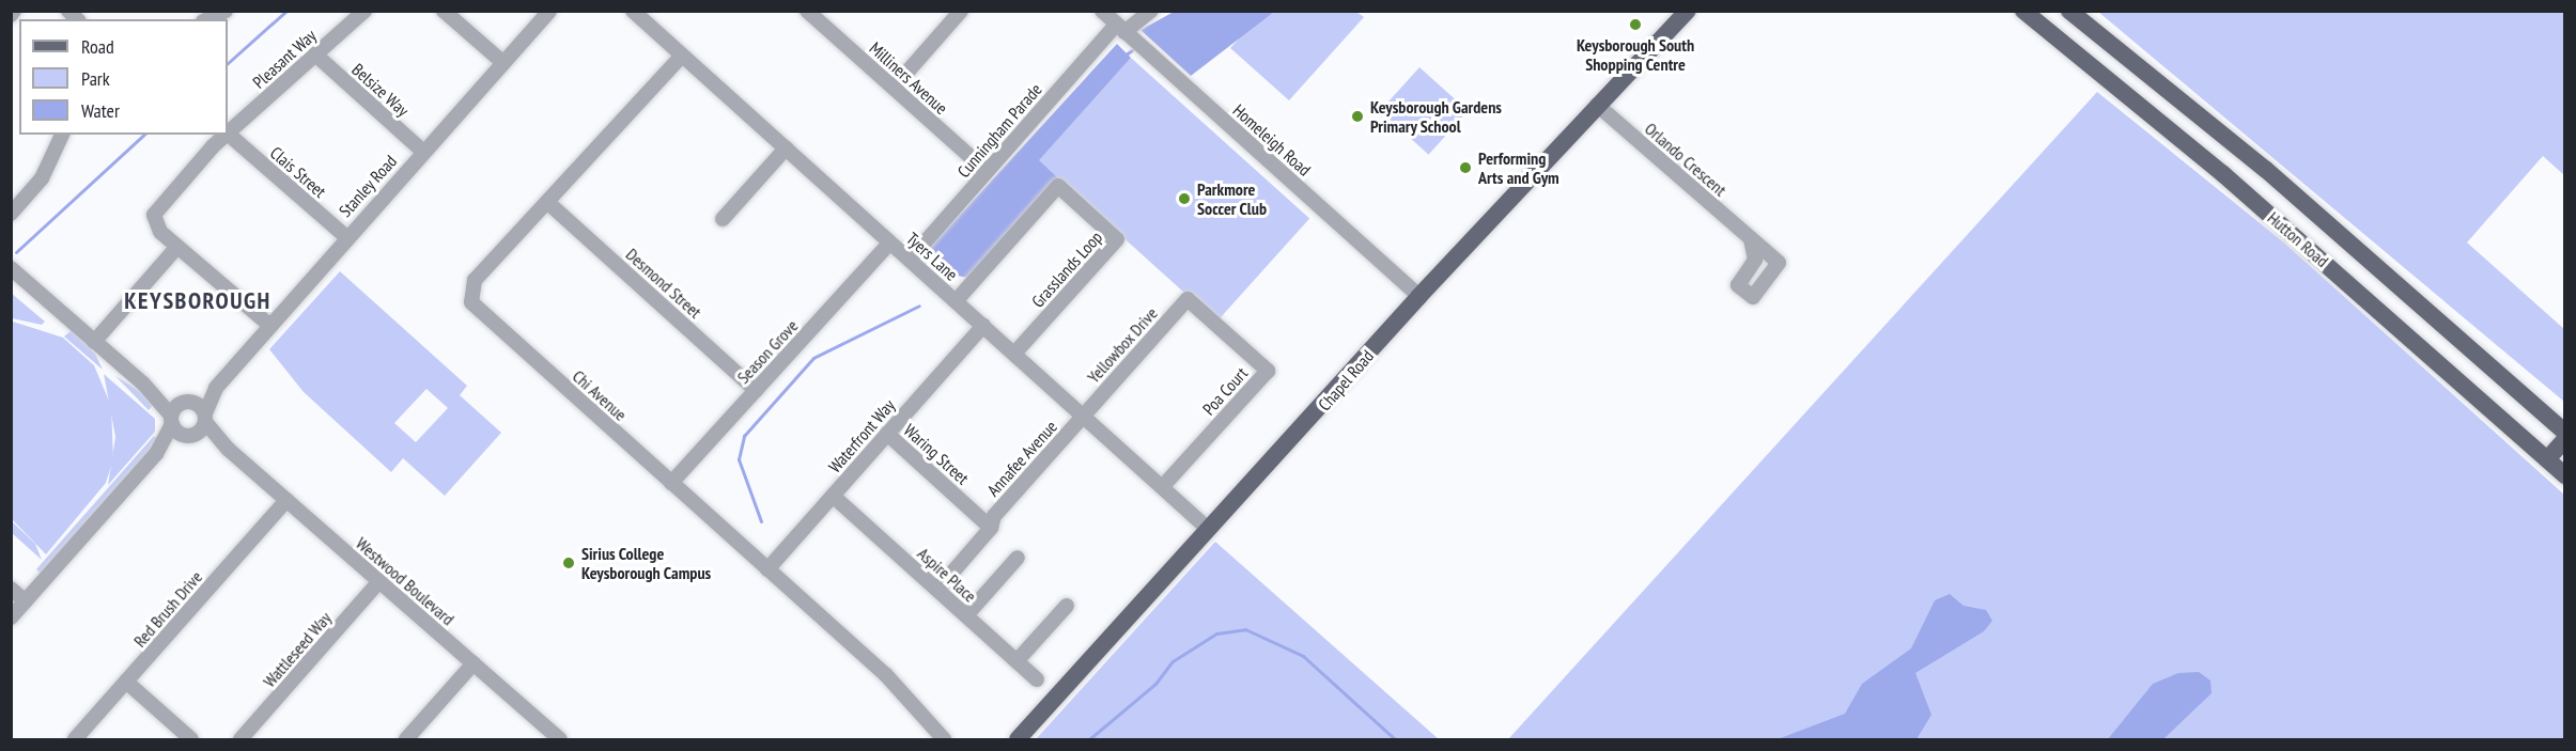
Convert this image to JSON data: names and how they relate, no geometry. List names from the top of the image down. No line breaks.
{"streets":{"main road":["Hutton Road","Chapel Road"],"street":["Pleasant Way","Milliners Avenue","Belsize Way","Cunningham Parade","Homeleigh Road","Orlando Crescent","Clais Street","Stanley Road","Tyers Lane","Grasslands Loop","Desmond Street","Yellowbox Drive","Season Grove","Poa Court","Chi Avenue","Waterfront Way","Waring Street","Annafee Avenue","Aspire Place","Westwood Boulevard","Red Brush Drive","Wattleseed Way"]},"crossings":[["Pleasant Way","Belsize Way"],["Pleasant Way","Clais Street"],["Milliners Avenue","Cunningham Parade"],["Belsize Way","Stanley Road"],["Cunningham Parade","Homeleigh Road"],["Cunningham Parade","Tyers Lane"],["Homeleigh Road","Chapel Road"],["Orlando Crescent","Chapel Road"],["Clais Street","Stanley Road"],["Stanley Road","Westwood Boulevard"],["Tyers Lane","Grasslands Loop"],["Tyers Lane","Yellowbox Drive"],["Tyers Lane","Season Grove"],["Tyers Lane","Chapel Road"],["Tyers Lane","Poa Court"],["Tyers Lane","Chi Avenue"],["Tyers Lane","Waterfront Way"],["Tyers Lane","Annafee Avenue"],["Desmond Street","Season Grove"],["Desmond Street","Chi Avenue"],["Yellowbox Drive","Poa Court"],["Yellowbox Drive","Annafee Avenue"],["Season Grove","Chi Avenue"],["Chi Avenue","Waterfront Way"],["Waterfront Way","Waring Street"],["Waterfront Way","Aspire Place"],["Waring Street","Annafee Avenue"],["Annafee Avenue","Aspire Place"],["Westwood Boulevard","Red Brush Drive"],["Westwood Boulevard","Wattleseed Way"]],"districts":["KEYSBOROUGH"],"places":["Keysborough South Shopping Centre","Keysborough Gardens Primary School","Performing Arts and Gym","Parkmore Soccer Club","Sirius College Keysborough Campus"],"legend":["Road","Park","Water"]}
